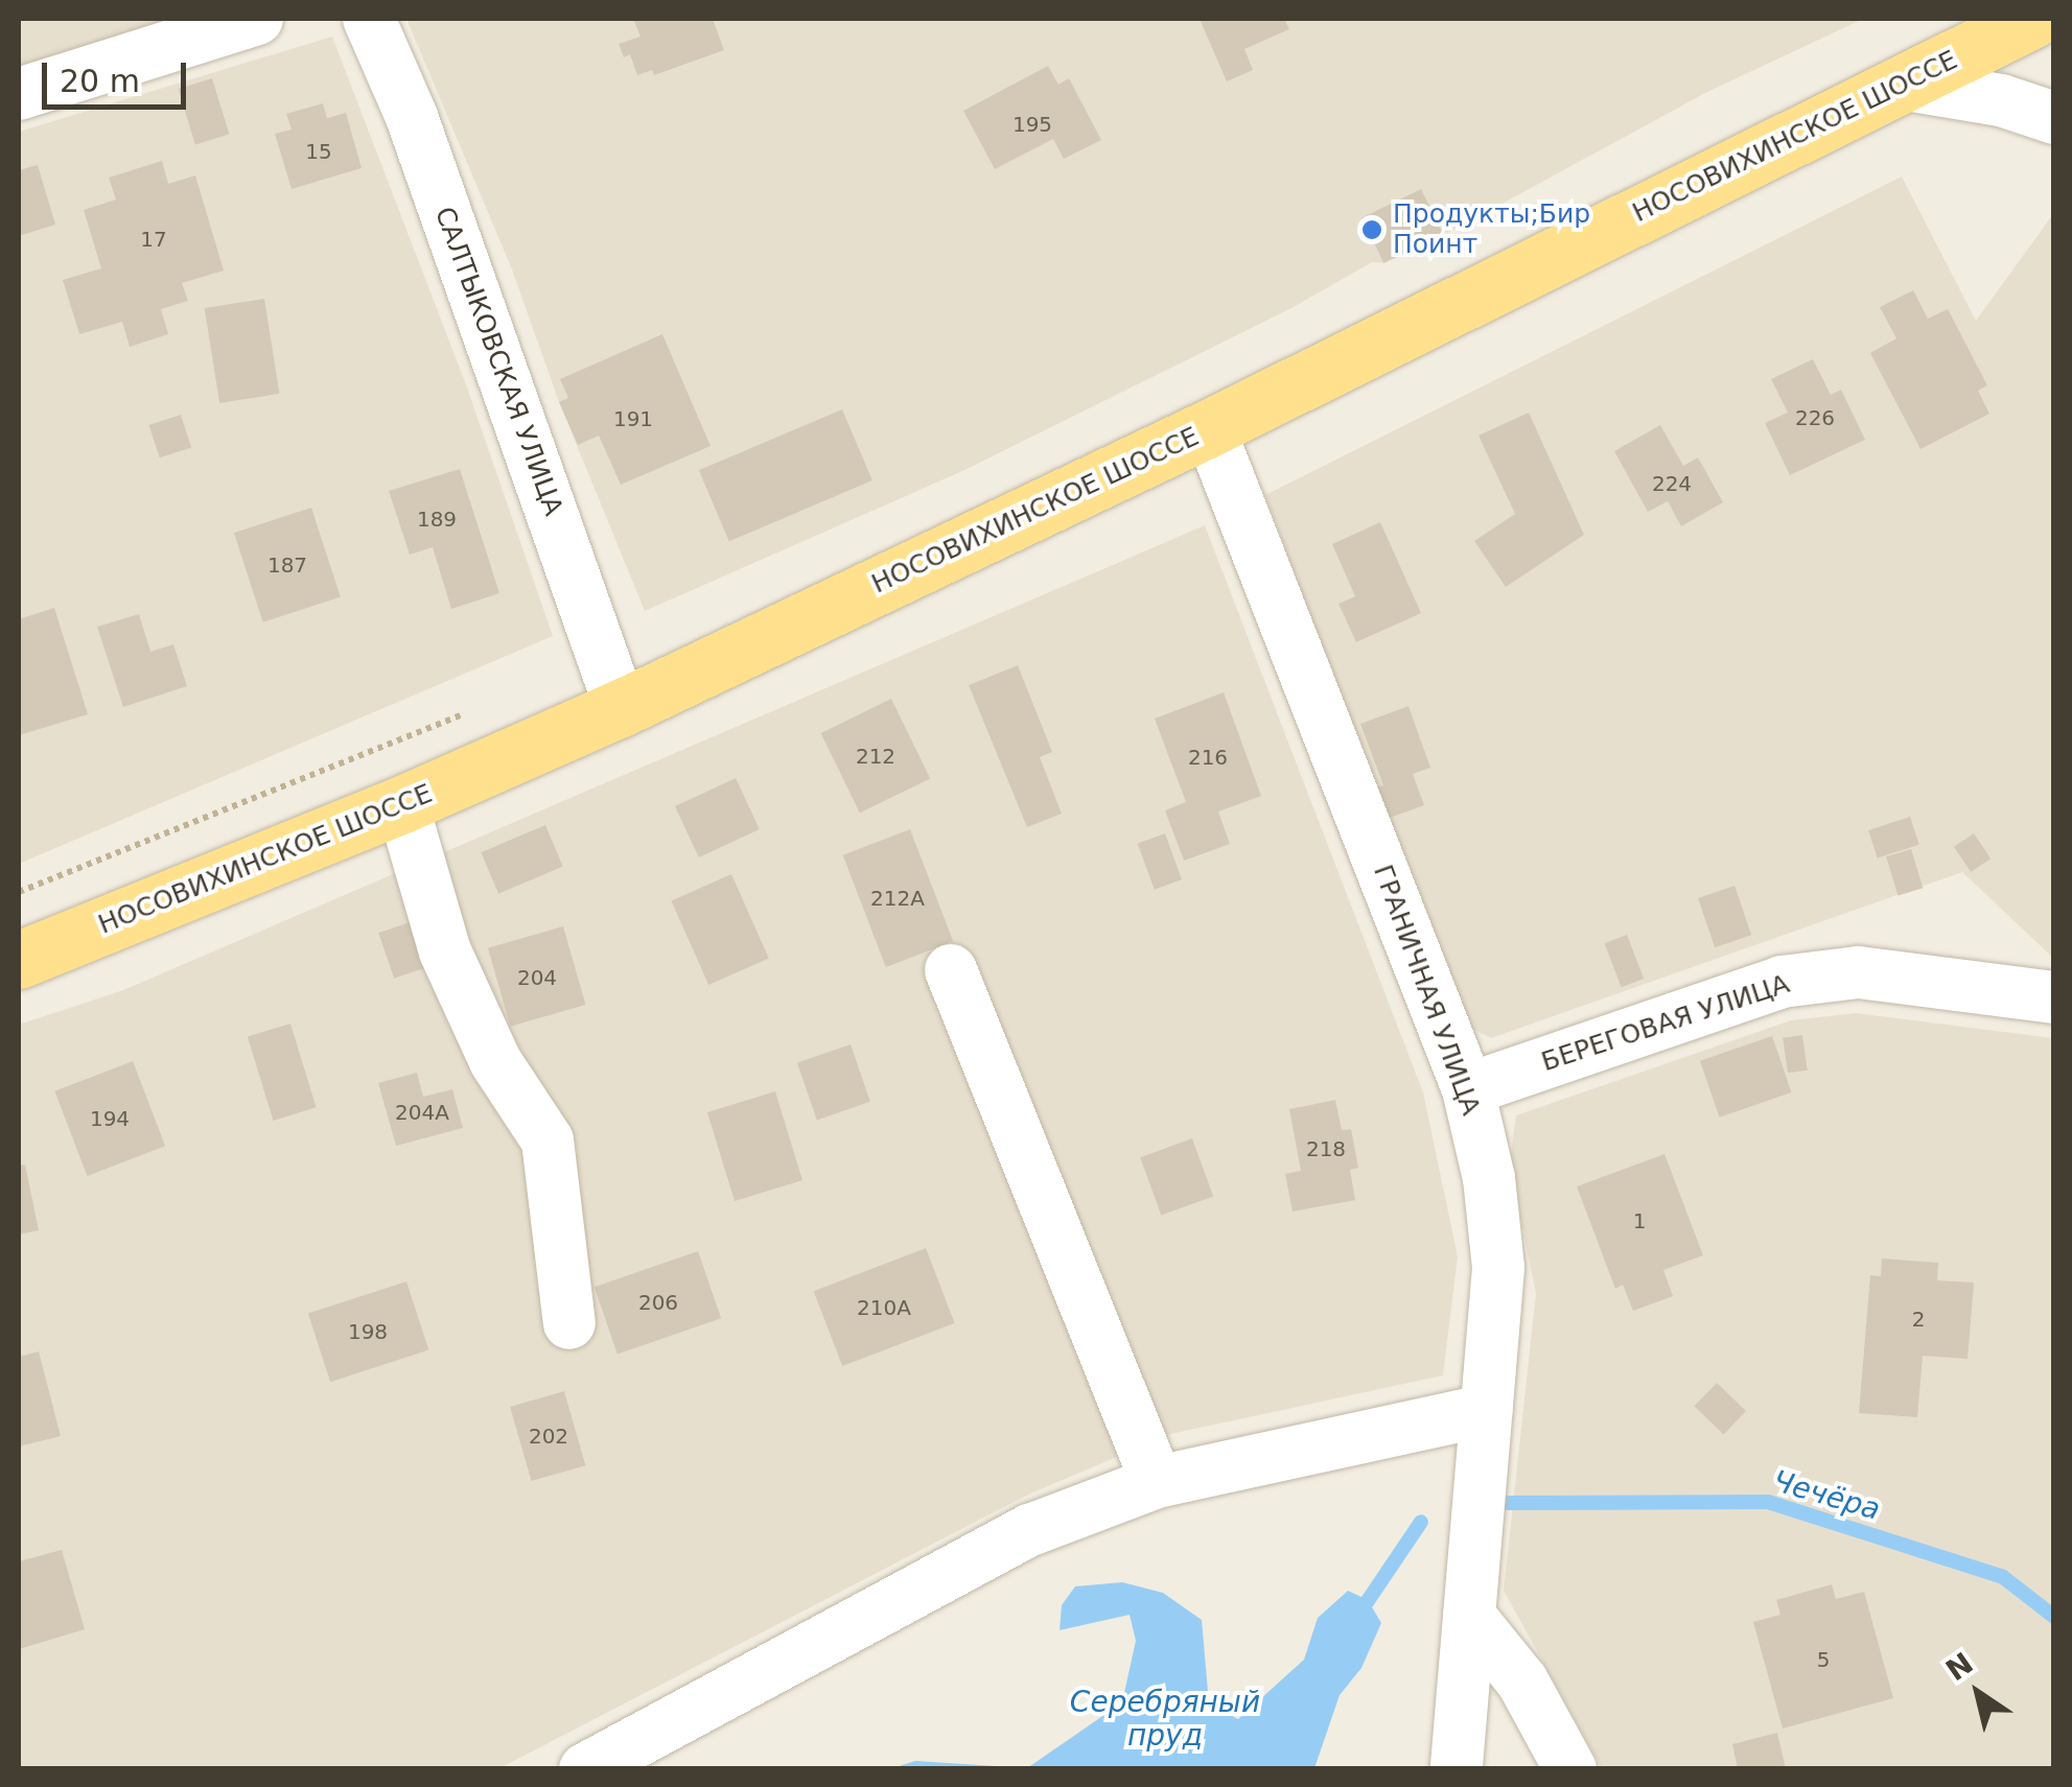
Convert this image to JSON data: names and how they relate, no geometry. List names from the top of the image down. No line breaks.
{"streets":{"main road":["НОСОВИХИНСКОЕ ШОССЕ"],"street":["САЛТЫКОВСКАЯ УЛИЦА","ГРАНИЧНАЯ УЛИЦА","БЕРЕГОВАЯ УЛИЦА"]},"crossings":[["НОСОВИХИНСКОЕ ШОССЕ","САЛТЫКОВСКАЯ УЛИЦА"],["НОСОВИХИНСКОЕ ШОССЕ","ГРАНИЧНАЯ УЛИЦА"],["ГРАНИЧНАЯ УЛИЦА","БЕРЕГОВАЯ УЛИЦА"]],"water":["Чечёра","Серебряный пруд"],"places":["Продукты;Бир Поинт"],"house_numbers":["195","15","17","226","191","224","189","187","212","216","212А","204","204А","194","218","1","206","210А","2","198","202","5"],"scale_bar":"20 m","north":"top left"}
